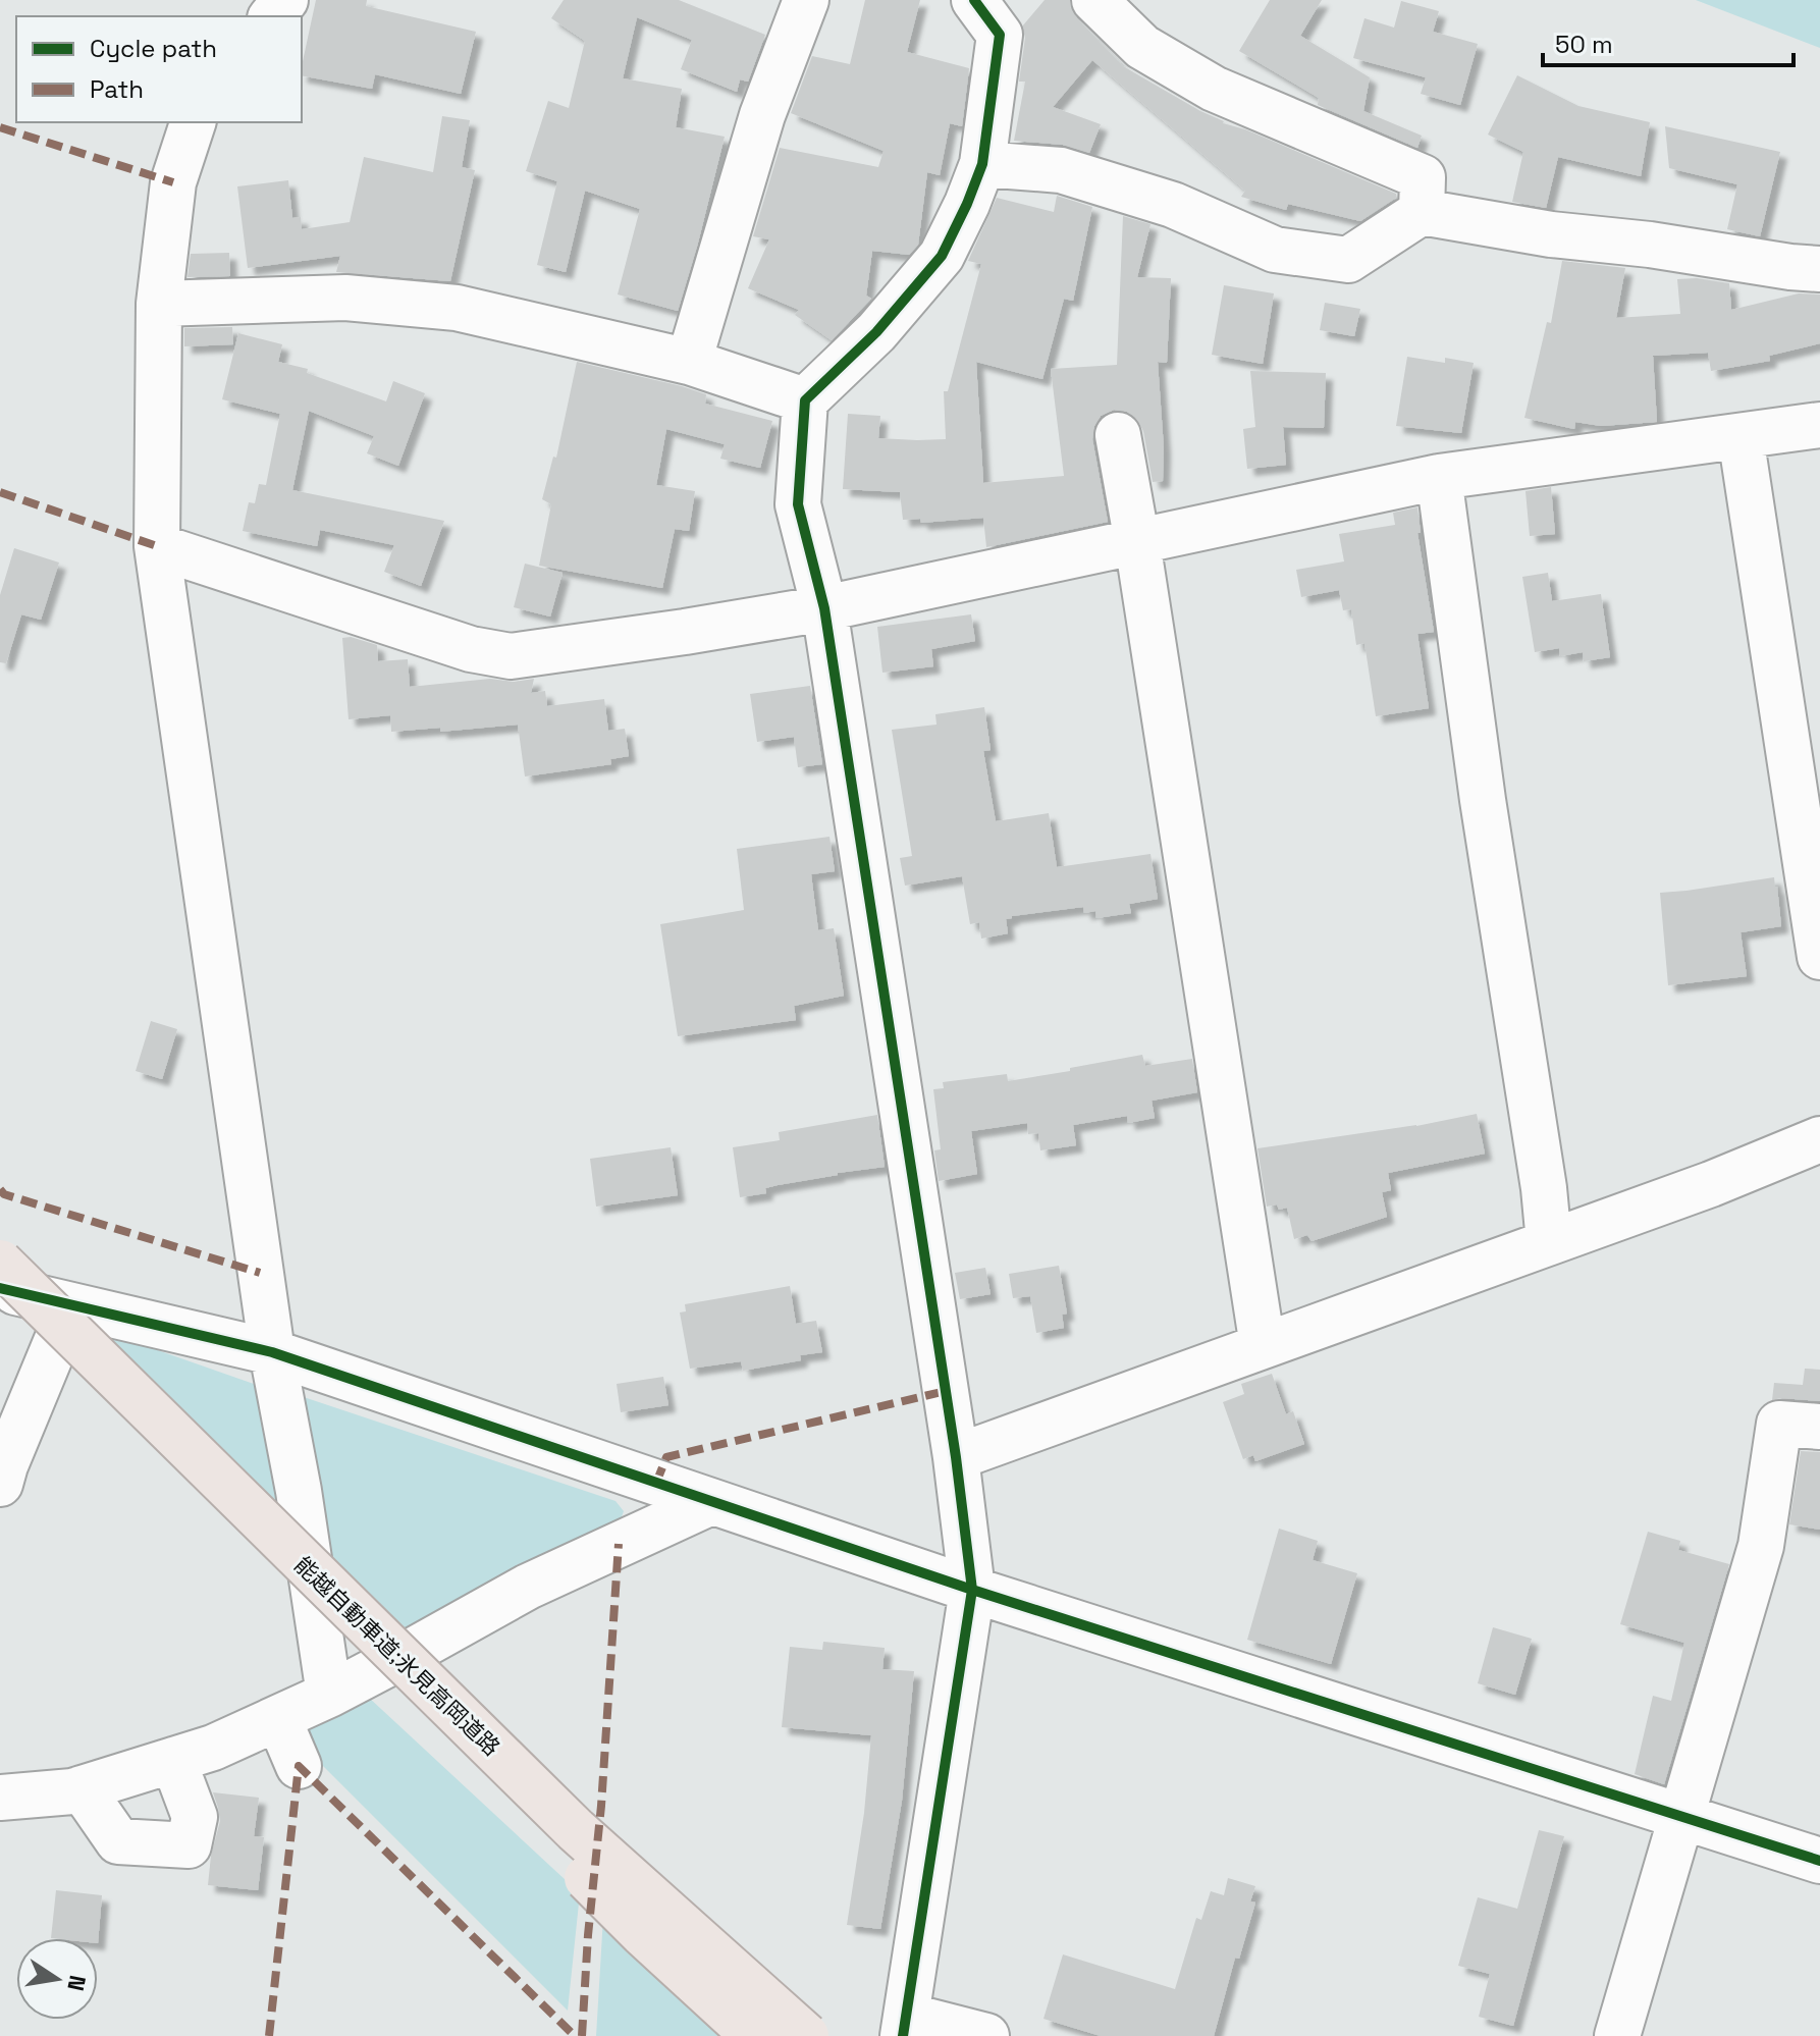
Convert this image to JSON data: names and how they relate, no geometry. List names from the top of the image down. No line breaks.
{"streets":{"highway":["能越自動車道;氷見高岡道路"]},"legend":["Cycle path","Path"],"scale_bar":"50 m","north":"right"}
